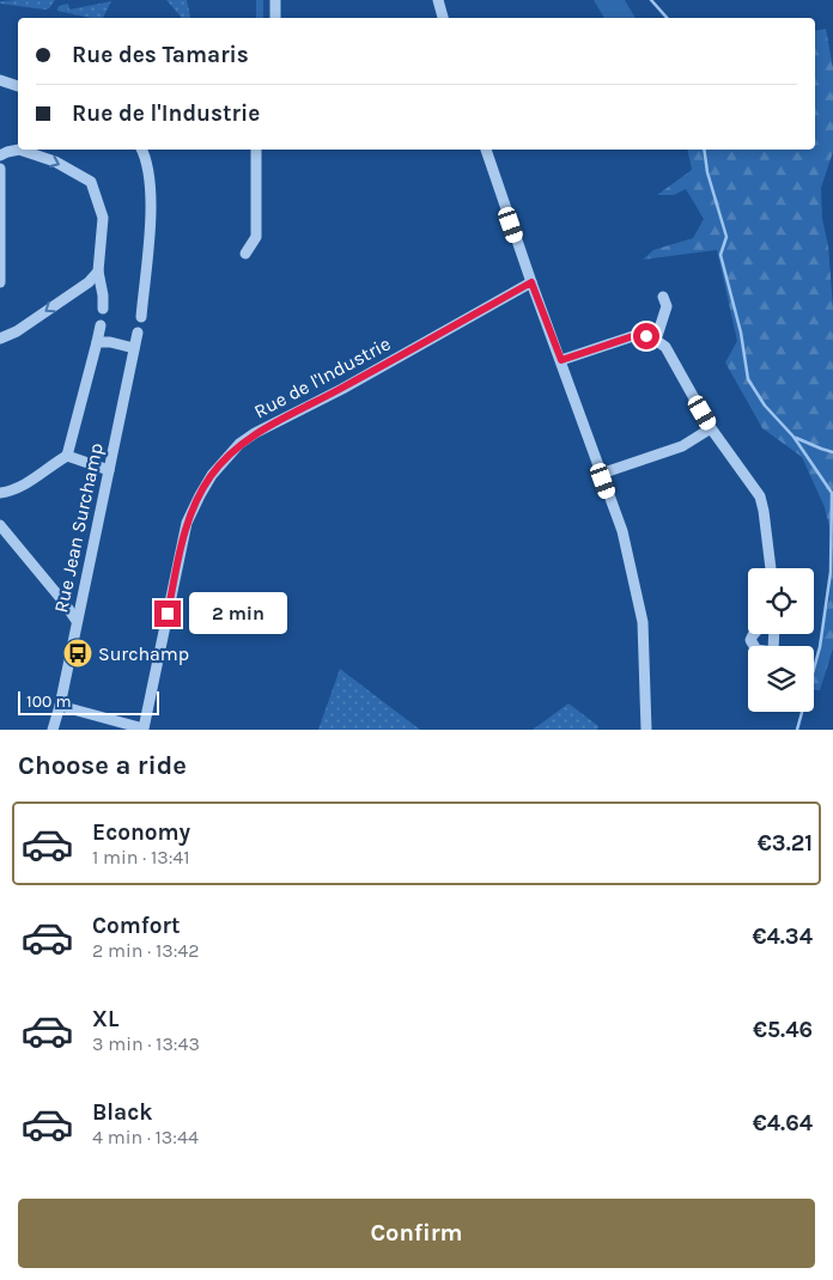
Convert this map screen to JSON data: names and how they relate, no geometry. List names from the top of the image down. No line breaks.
{"streets":{"street":["Rue de l'Industrie","Rue Jean Surchamp"]},"crossings":[["Rue de l'Industrie","Rue Jean Surchamp"]],"places":{"bus stop":["Surchamp"]},"scale_bar":"100 m","page":{"banner":["Rue des Tamaris","Rue de l'Industrie"],"bubble":"2 min","scale":"100 m","heading":"Choose a ride","list":[{"name":"Economy","note":"1 min · 13:41","value":"€3.21"},{"name":"Comfort","note":"2 min · 13:42","value":"€4.34"},{"name":"XL","note":"3 min · 13:43","value":"€5.46"},{"name":"Black","note":"4 min · 13:44","value":"€4.64"}],"buttons":"Confirm"}}
